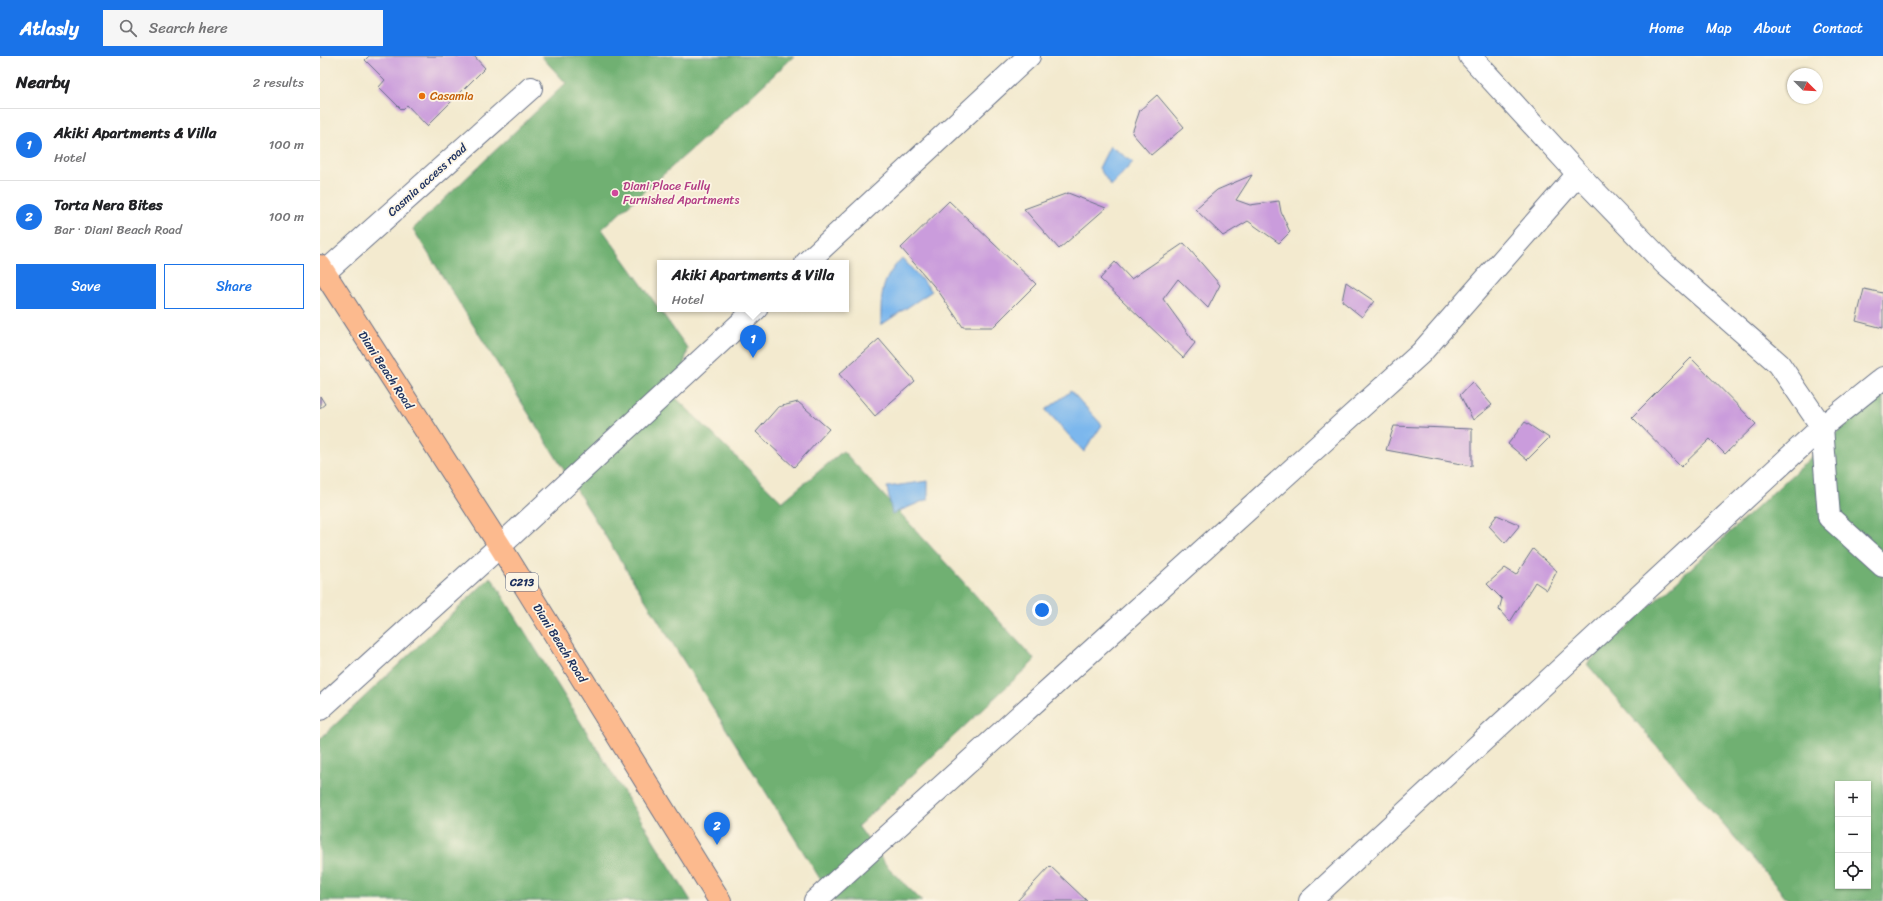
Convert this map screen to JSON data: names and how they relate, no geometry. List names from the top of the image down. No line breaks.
{"streets":{"main road":["Diani Beach Road","C213"],"street":["Casmia access road"]},"crossings":[["Casmia access road","Diani Beach Road"]],"places":["Casamia","Diani Place Fully Furnished Apartments"],"north":"bottom right","page":{"header":"Atlasly","search":"Search here","nav":["Home","Map","About","Contact"],"heading":["Nearby","2 results"],"list":[{"mark":"1","name":"Akiki Apartments & Villa","note":"Hotel","value":"100 m"},{"mark":"2","name":"Torta Nera Bites","note":"Bar · Diani Beach Road","value":"100 m"}],"buttons":["Save","Share"],"popup":["Akiki Apartments & Villa","Hotel"],"pins":["1","2"],"map_buttons":["+","−"]}}
